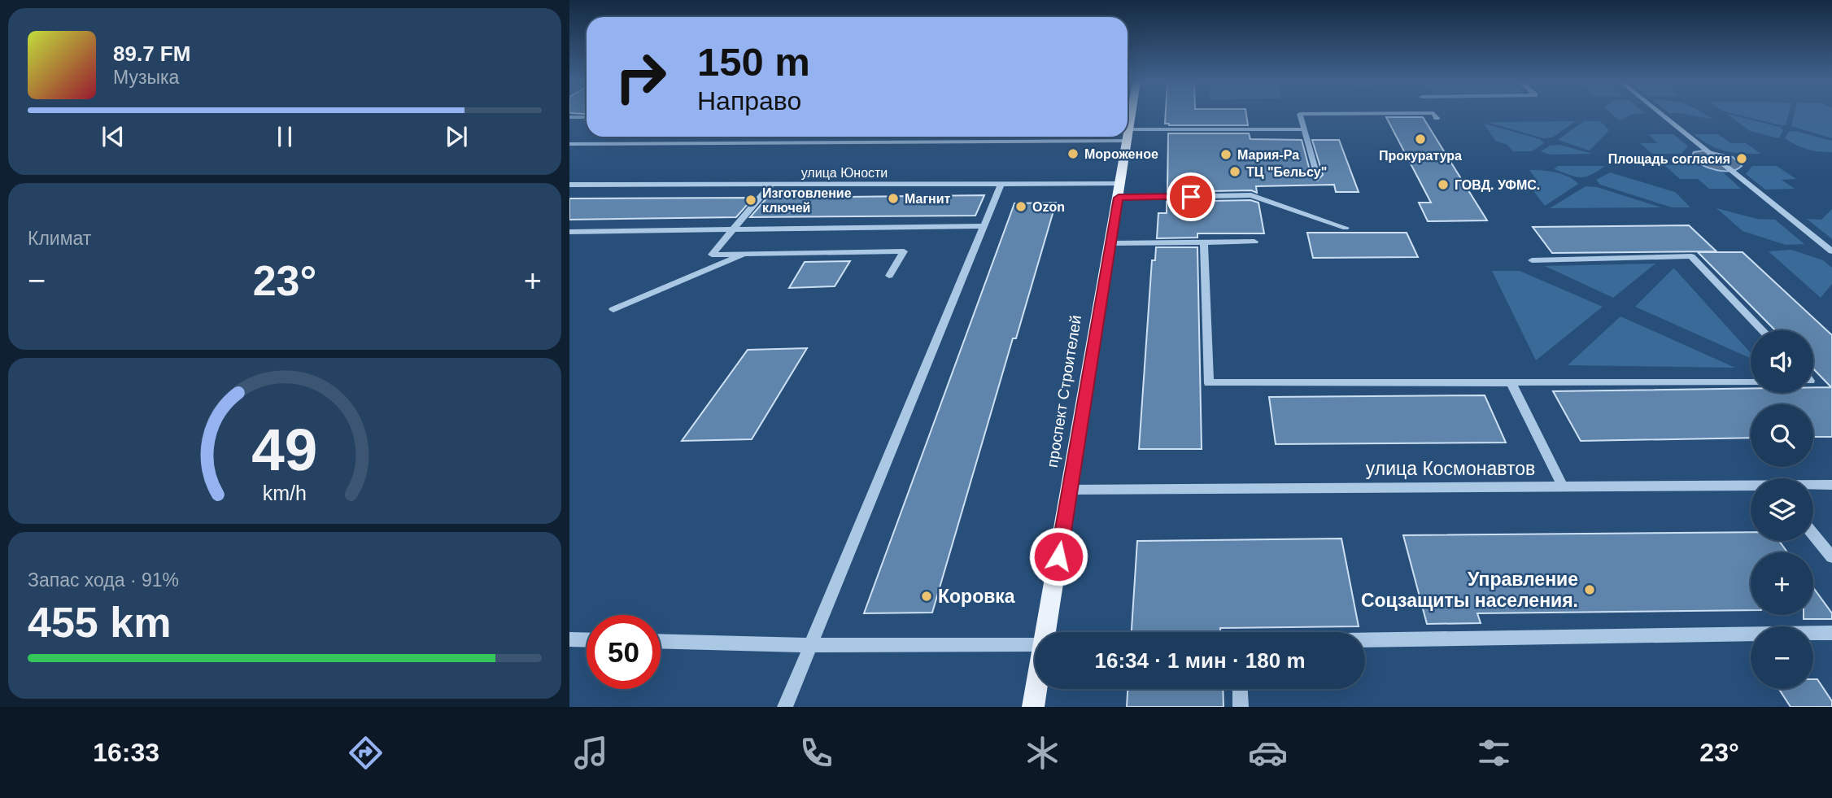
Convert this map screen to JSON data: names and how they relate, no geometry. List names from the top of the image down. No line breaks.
{"streets":{"main road":["проспект Строителей"],"street":["улица Юности","улица Космонавтов"]},"crossings":[["улица Юности","проспект Строителей"],["проспект Строителей","улица Космонавтов"]],"places":["Прокуратура","Мороженое","Мария-Ра","Площадь согласия","ТЦ \"Бельсу\"","ГОВД. УФМС.","Магнит","Изготовление ключей","Ozon","Управление Соцзащиты населения.","Коровка"],"page":{"turn":["150 m","Направо"],"song":["89.7 FM","Музыка"],"tile":["Климат",["Запас хода · 91%","455 km"]],"heat":["−","23°","+"],"map_buttons":["+","−"],"limit":"50","trip":"16:34 · 1 мин · 180 m","tabs":["16:33","23°"],"gauge":["49","km/h"]}}
